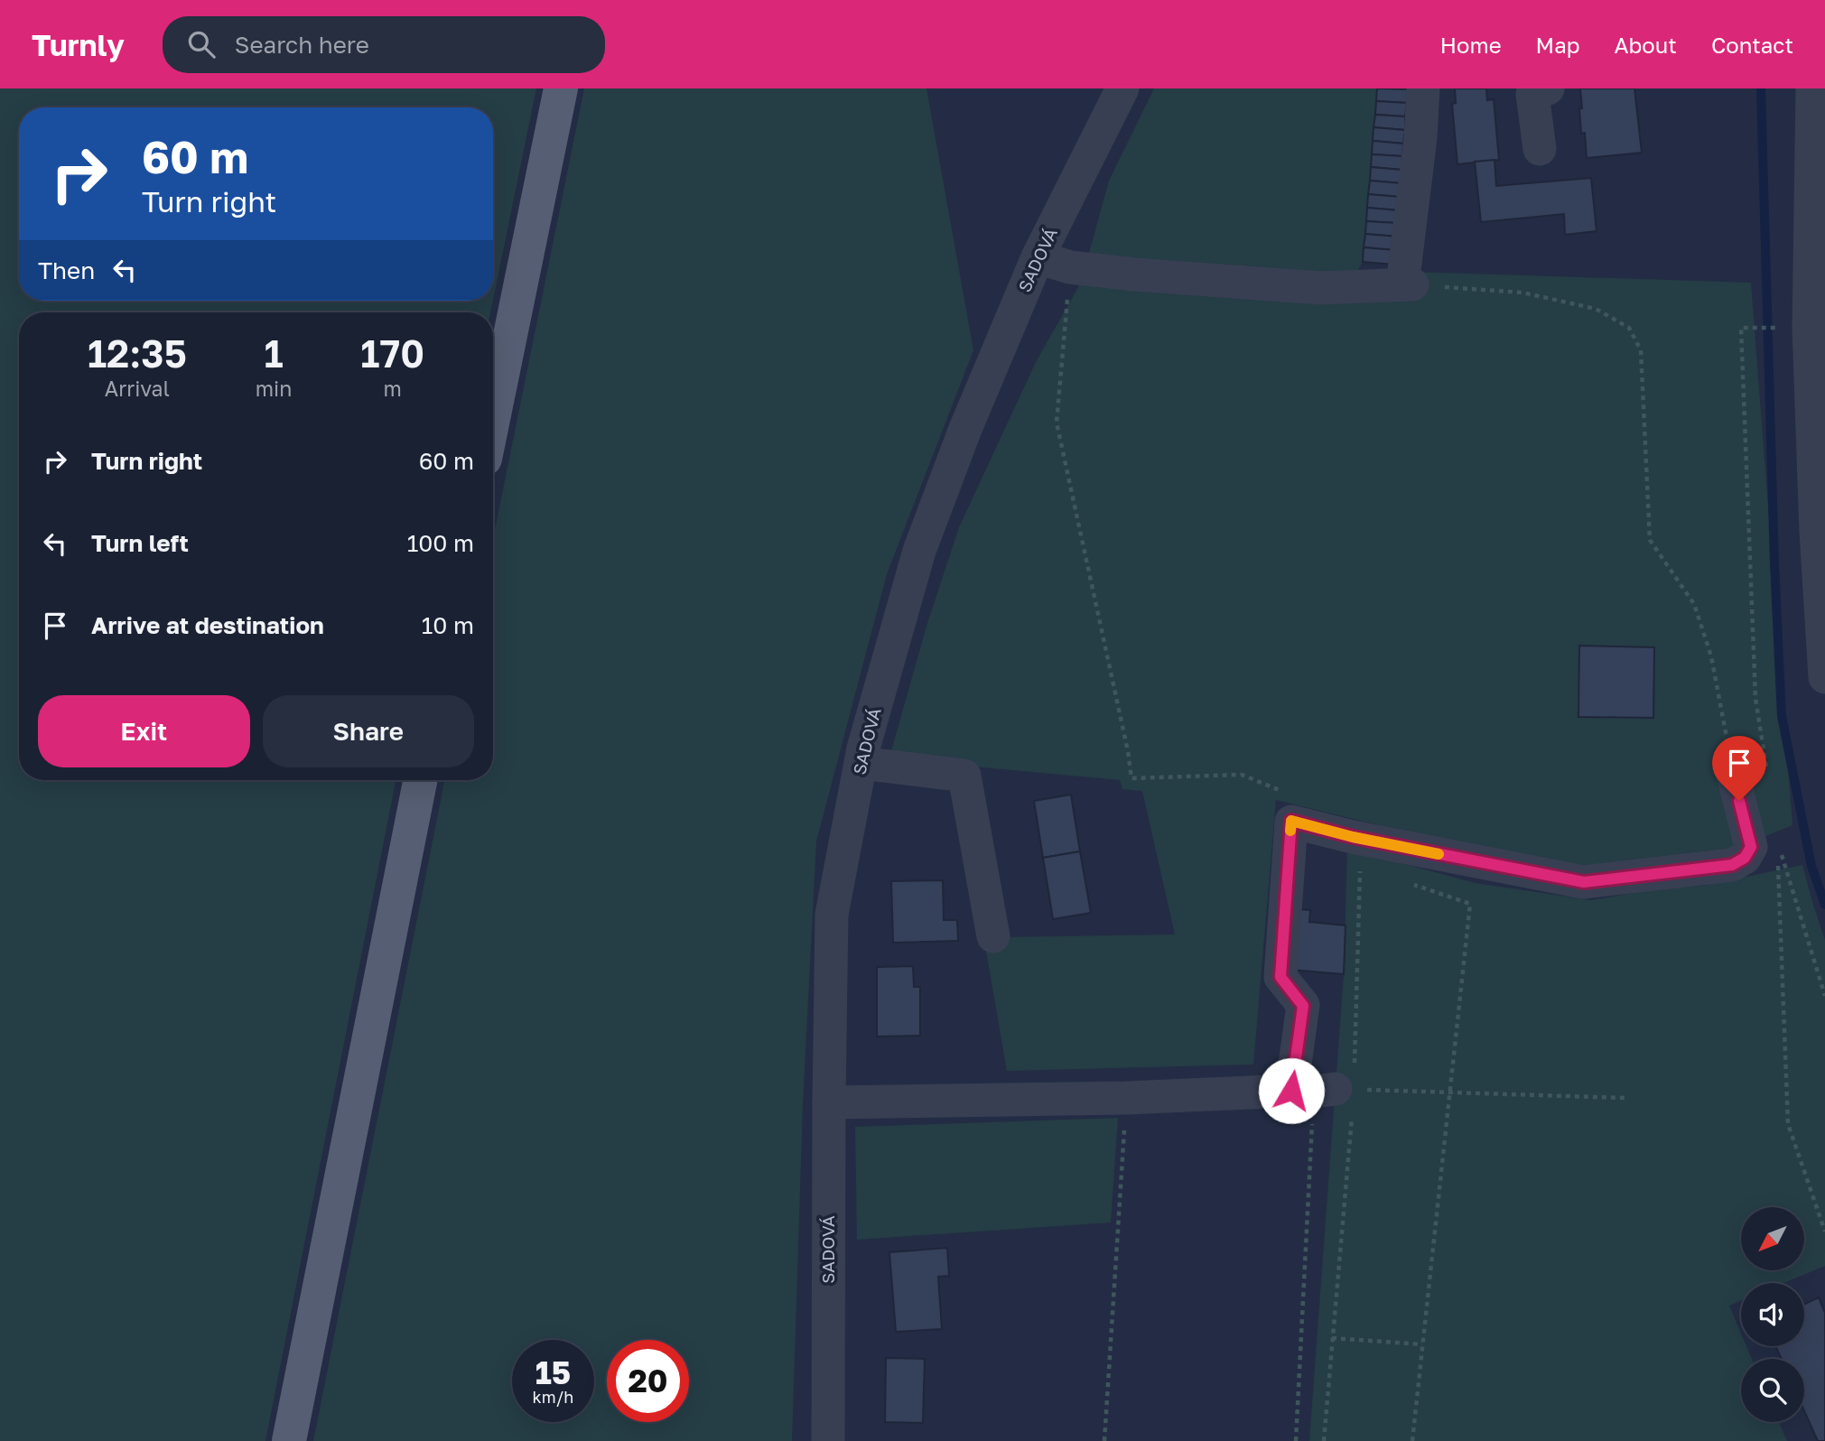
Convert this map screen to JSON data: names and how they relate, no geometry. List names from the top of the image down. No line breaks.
{"streets":{"street":["SADOVÁ"]},"north":"bottom left","page":{"header":"Turnly","search":"Search here","nav":["Home","Map","About","Contact"],"turn":["60 m","Turn right"],"then":"Then","eta":["12:35","Arrival","1","min","170","m"],"list":[{"name":"Turn right","value":"60 m"},{"name":"Turn left","value":"100 m"},{"name":"Arrive at destination","value":"10 m"}],"buttons":["Exit","Share"],"speed":"15 km/h","limit":"20"}}
